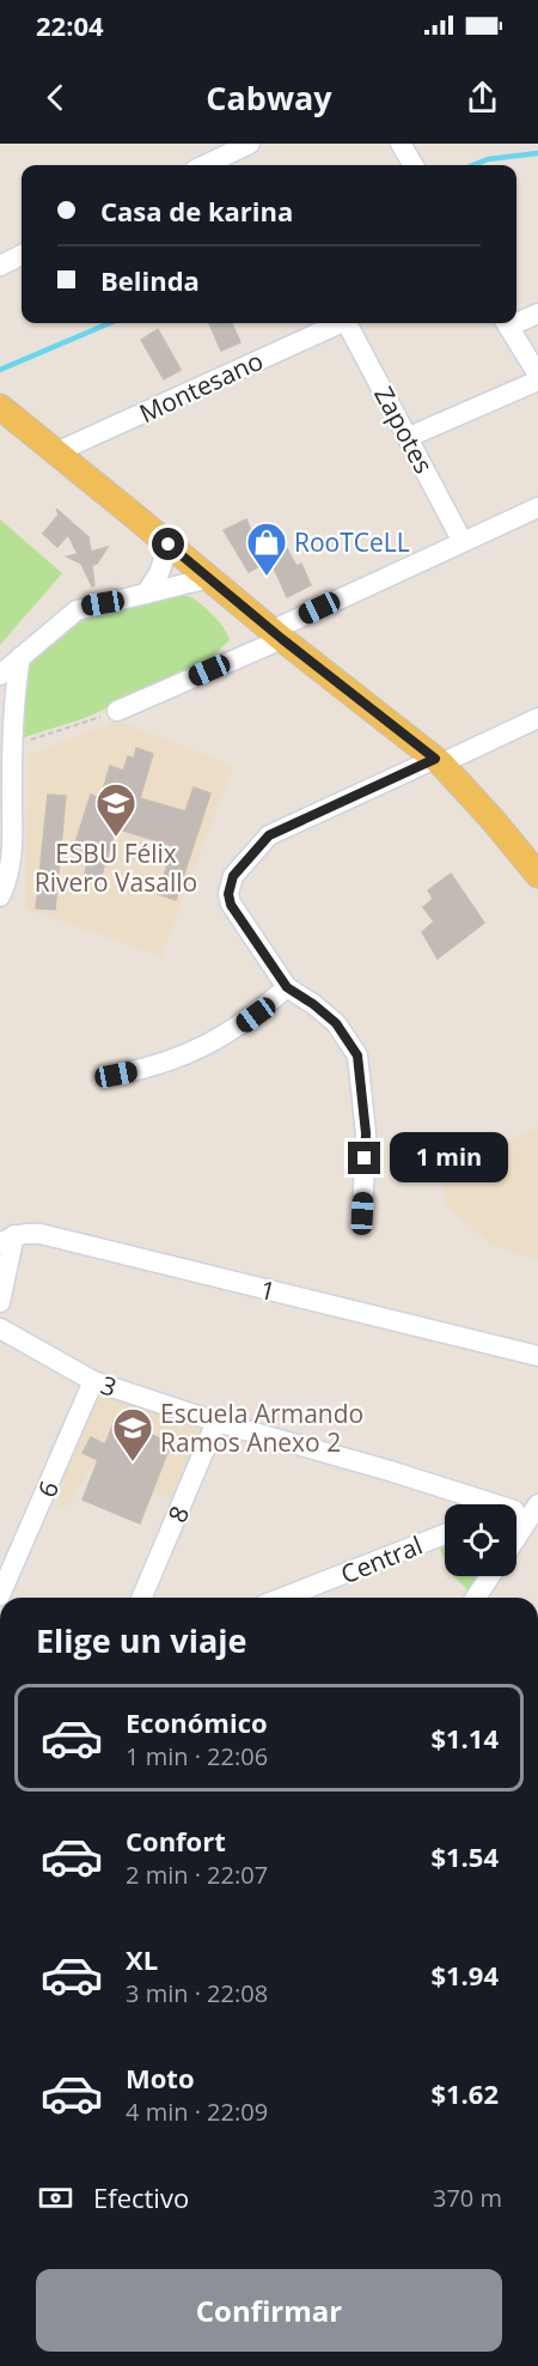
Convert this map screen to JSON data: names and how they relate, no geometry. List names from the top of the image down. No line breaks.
{"streets":{"street":["Montesano","Zapotes","1","3","6","8","Central"]},"crossings":[["3","6"],["3","8"]],"places":{"shop":["RooTCeLL"],"school or university":["ESBU Félix Rivero Vasallo","Escuela Armando Ramos Anexo 2"]},"page":{"status":"22:04","header":"Cabway","banner":["Casa de karina","Belinda"],"bubble":"1 min","heading":"Elige un viaje","list":[{"name":"Económico","note":"1 min · 22:06","value":"$1.14"},{"name":"Confort","note":"2 min · 22:07","value":"$1.54"},{"name":"XL","note":"3 min · 22:08","value":"$1.94"},{"name":"Moto","note":"4 min · 22:09","value":"$1.62"}],"pay":["Efectivo","370 m"],"buttons":"Confirmar"}}
